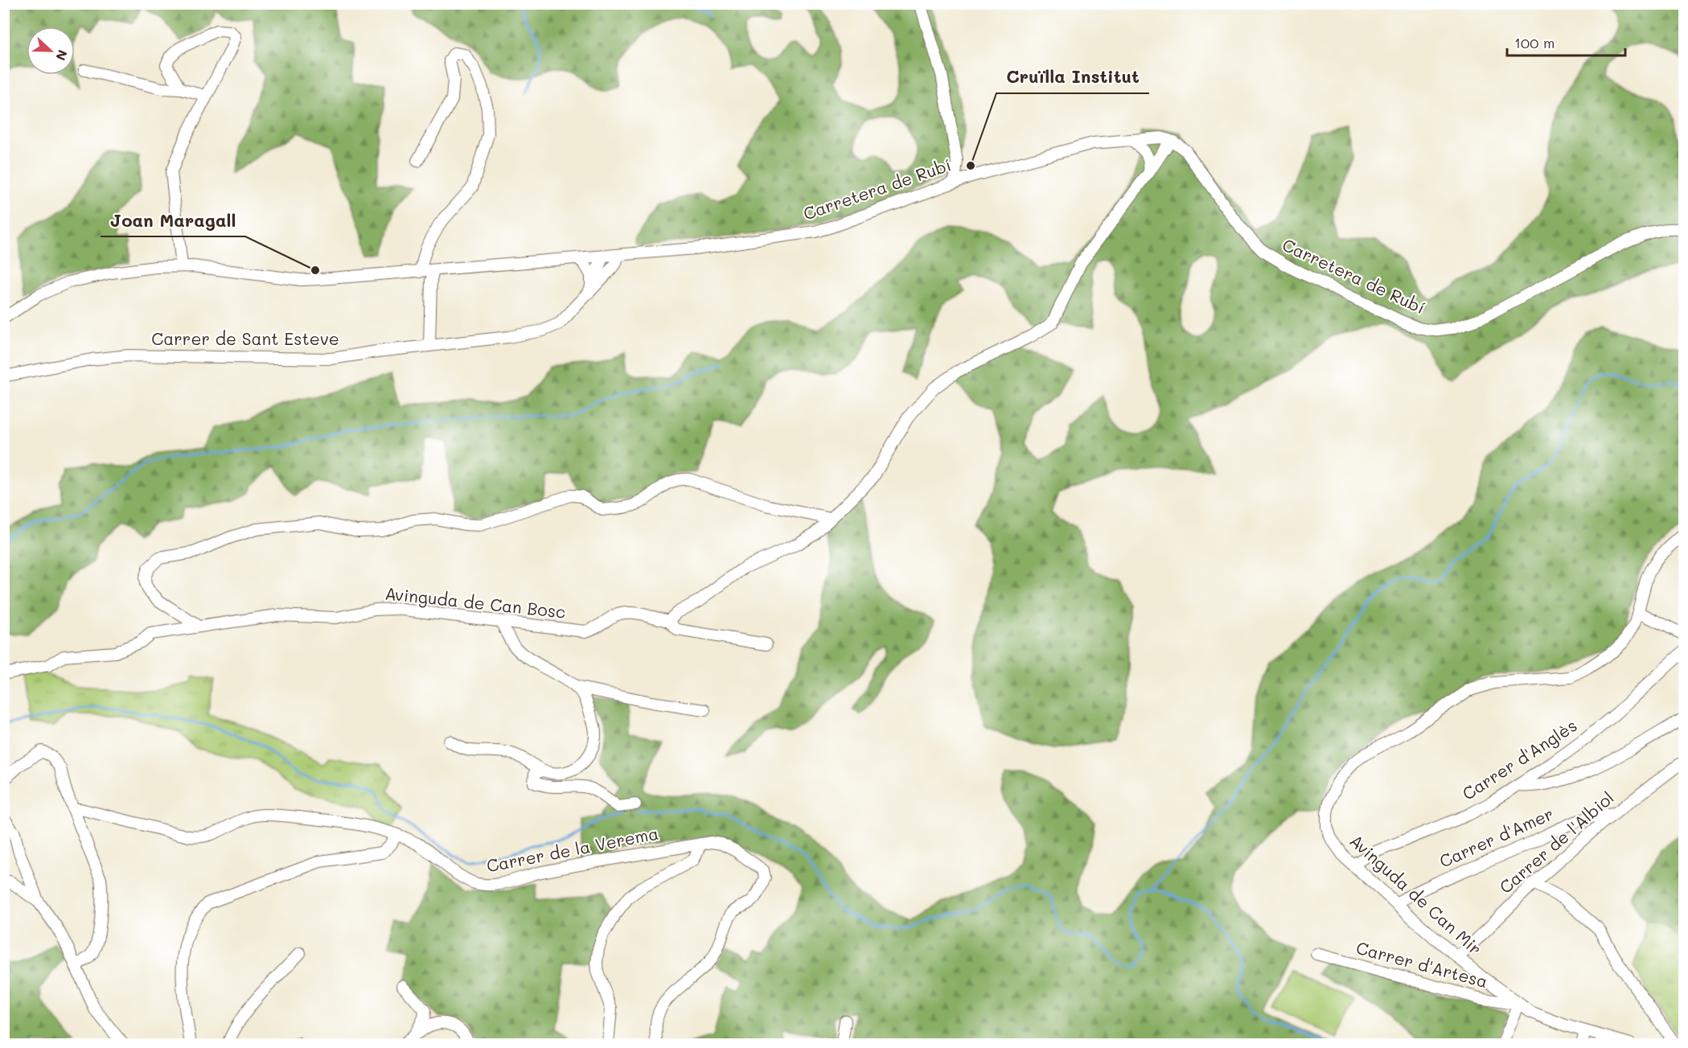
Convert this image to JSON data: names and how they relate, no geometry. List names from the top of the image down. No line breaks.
{"streets":{"street":["Carretera de Rubí","Carrer de Sant Esteve","Avinguda de Can Bosc","Carrer d'Anglès","Carrer d'Amer","Carrer de l'Albiol","Carrer de la Verema","Avinguda de Can Mir","Carrer d'Artesa"]},"crossings":[["Carretera de Rubí","Carrer de Sant Esteve"],["Carrer d'Anglès","Avinguda de Can Mir"],["Carrer d'Amer","Carrer de l'Albiol"],["Carrer d'Amer","Avinguda de Can Mir"],["Carrer de l'Albiol","Avinguda de Can Mir"],["Avinguda de Can Mir","Carrer d'Artesa"]],"places":["Cruïlla Institut","Joan Maragall"],"scale_bar":"100 m","north":"right"}
